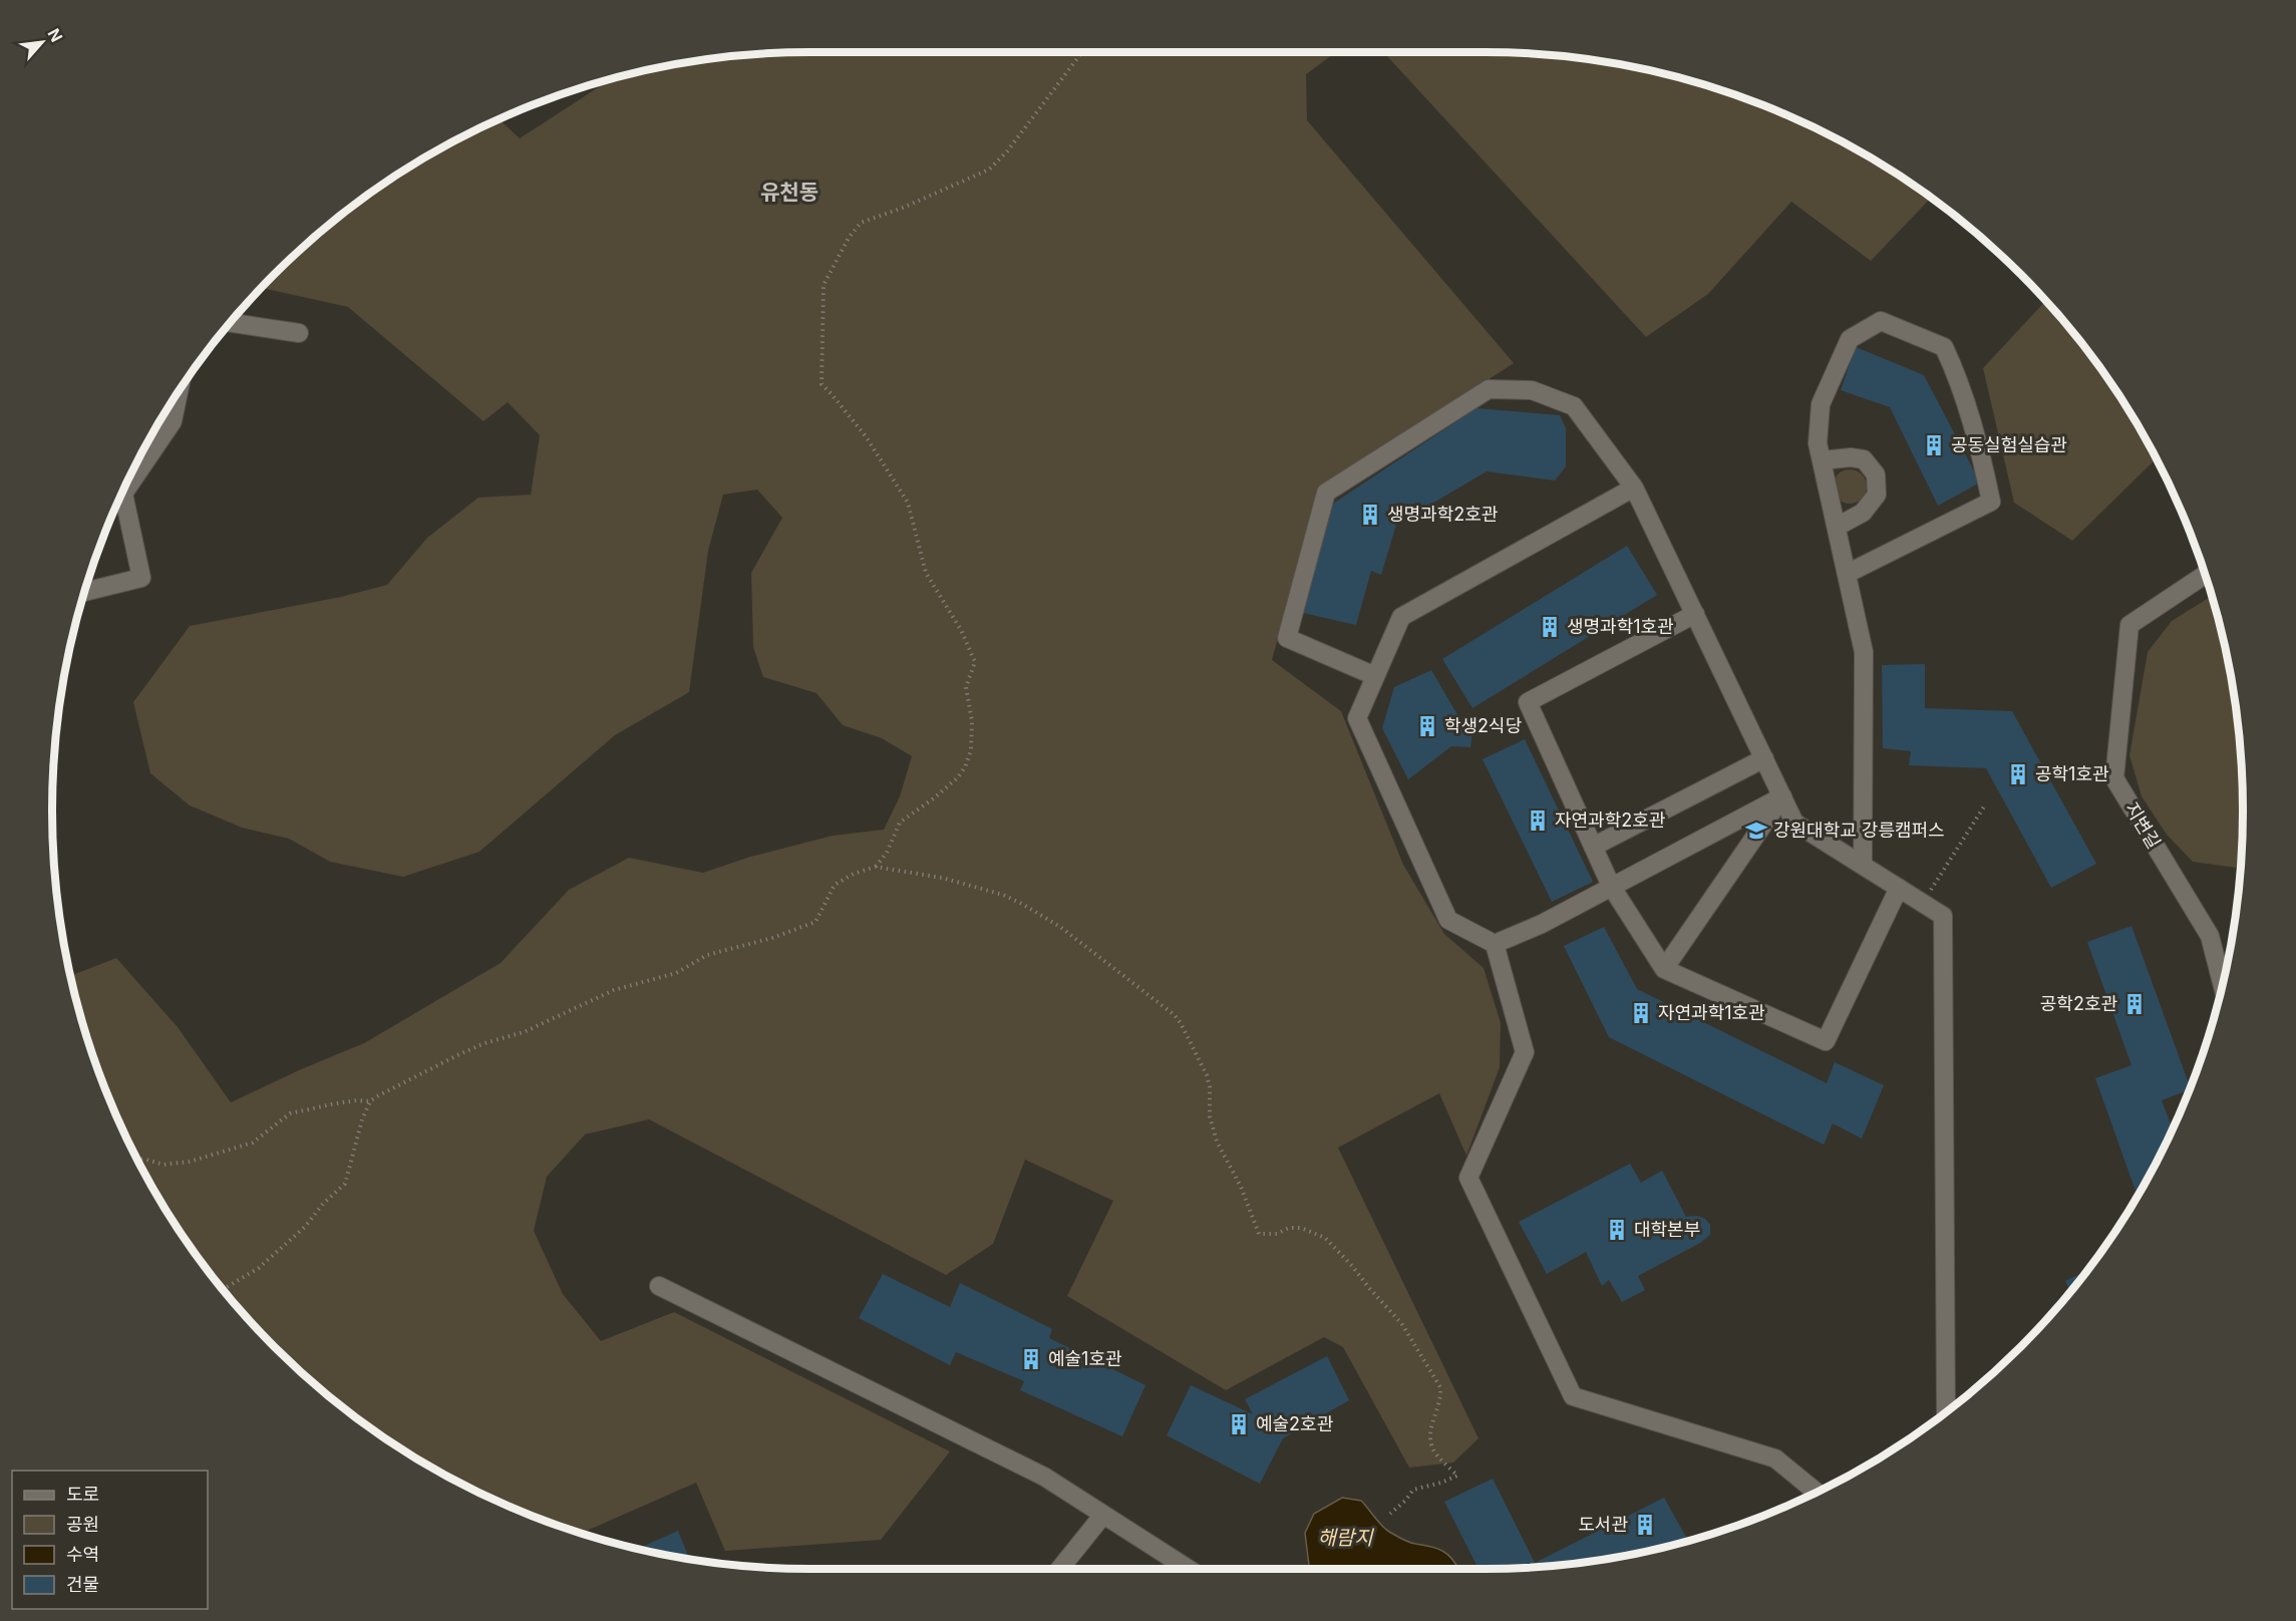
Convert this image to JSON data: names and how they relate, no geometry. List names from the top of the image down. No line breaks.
{"streets":{"street":["지변길"]},"districts":["유천동"],"water":["해람지"],"places":{"building":["공동실험실습관","생명과학2호관","생명과학1호관","학생2식당","공학1호관","자연과학2호관","공학2호관","자연과학1호관","대학본부","예술1호관","예술2호관","도서관"],"school or university":["강원대학교 강릉캠퍼스"]},"legend":["도로","공원","수역","건물"],"north":"top right"}
